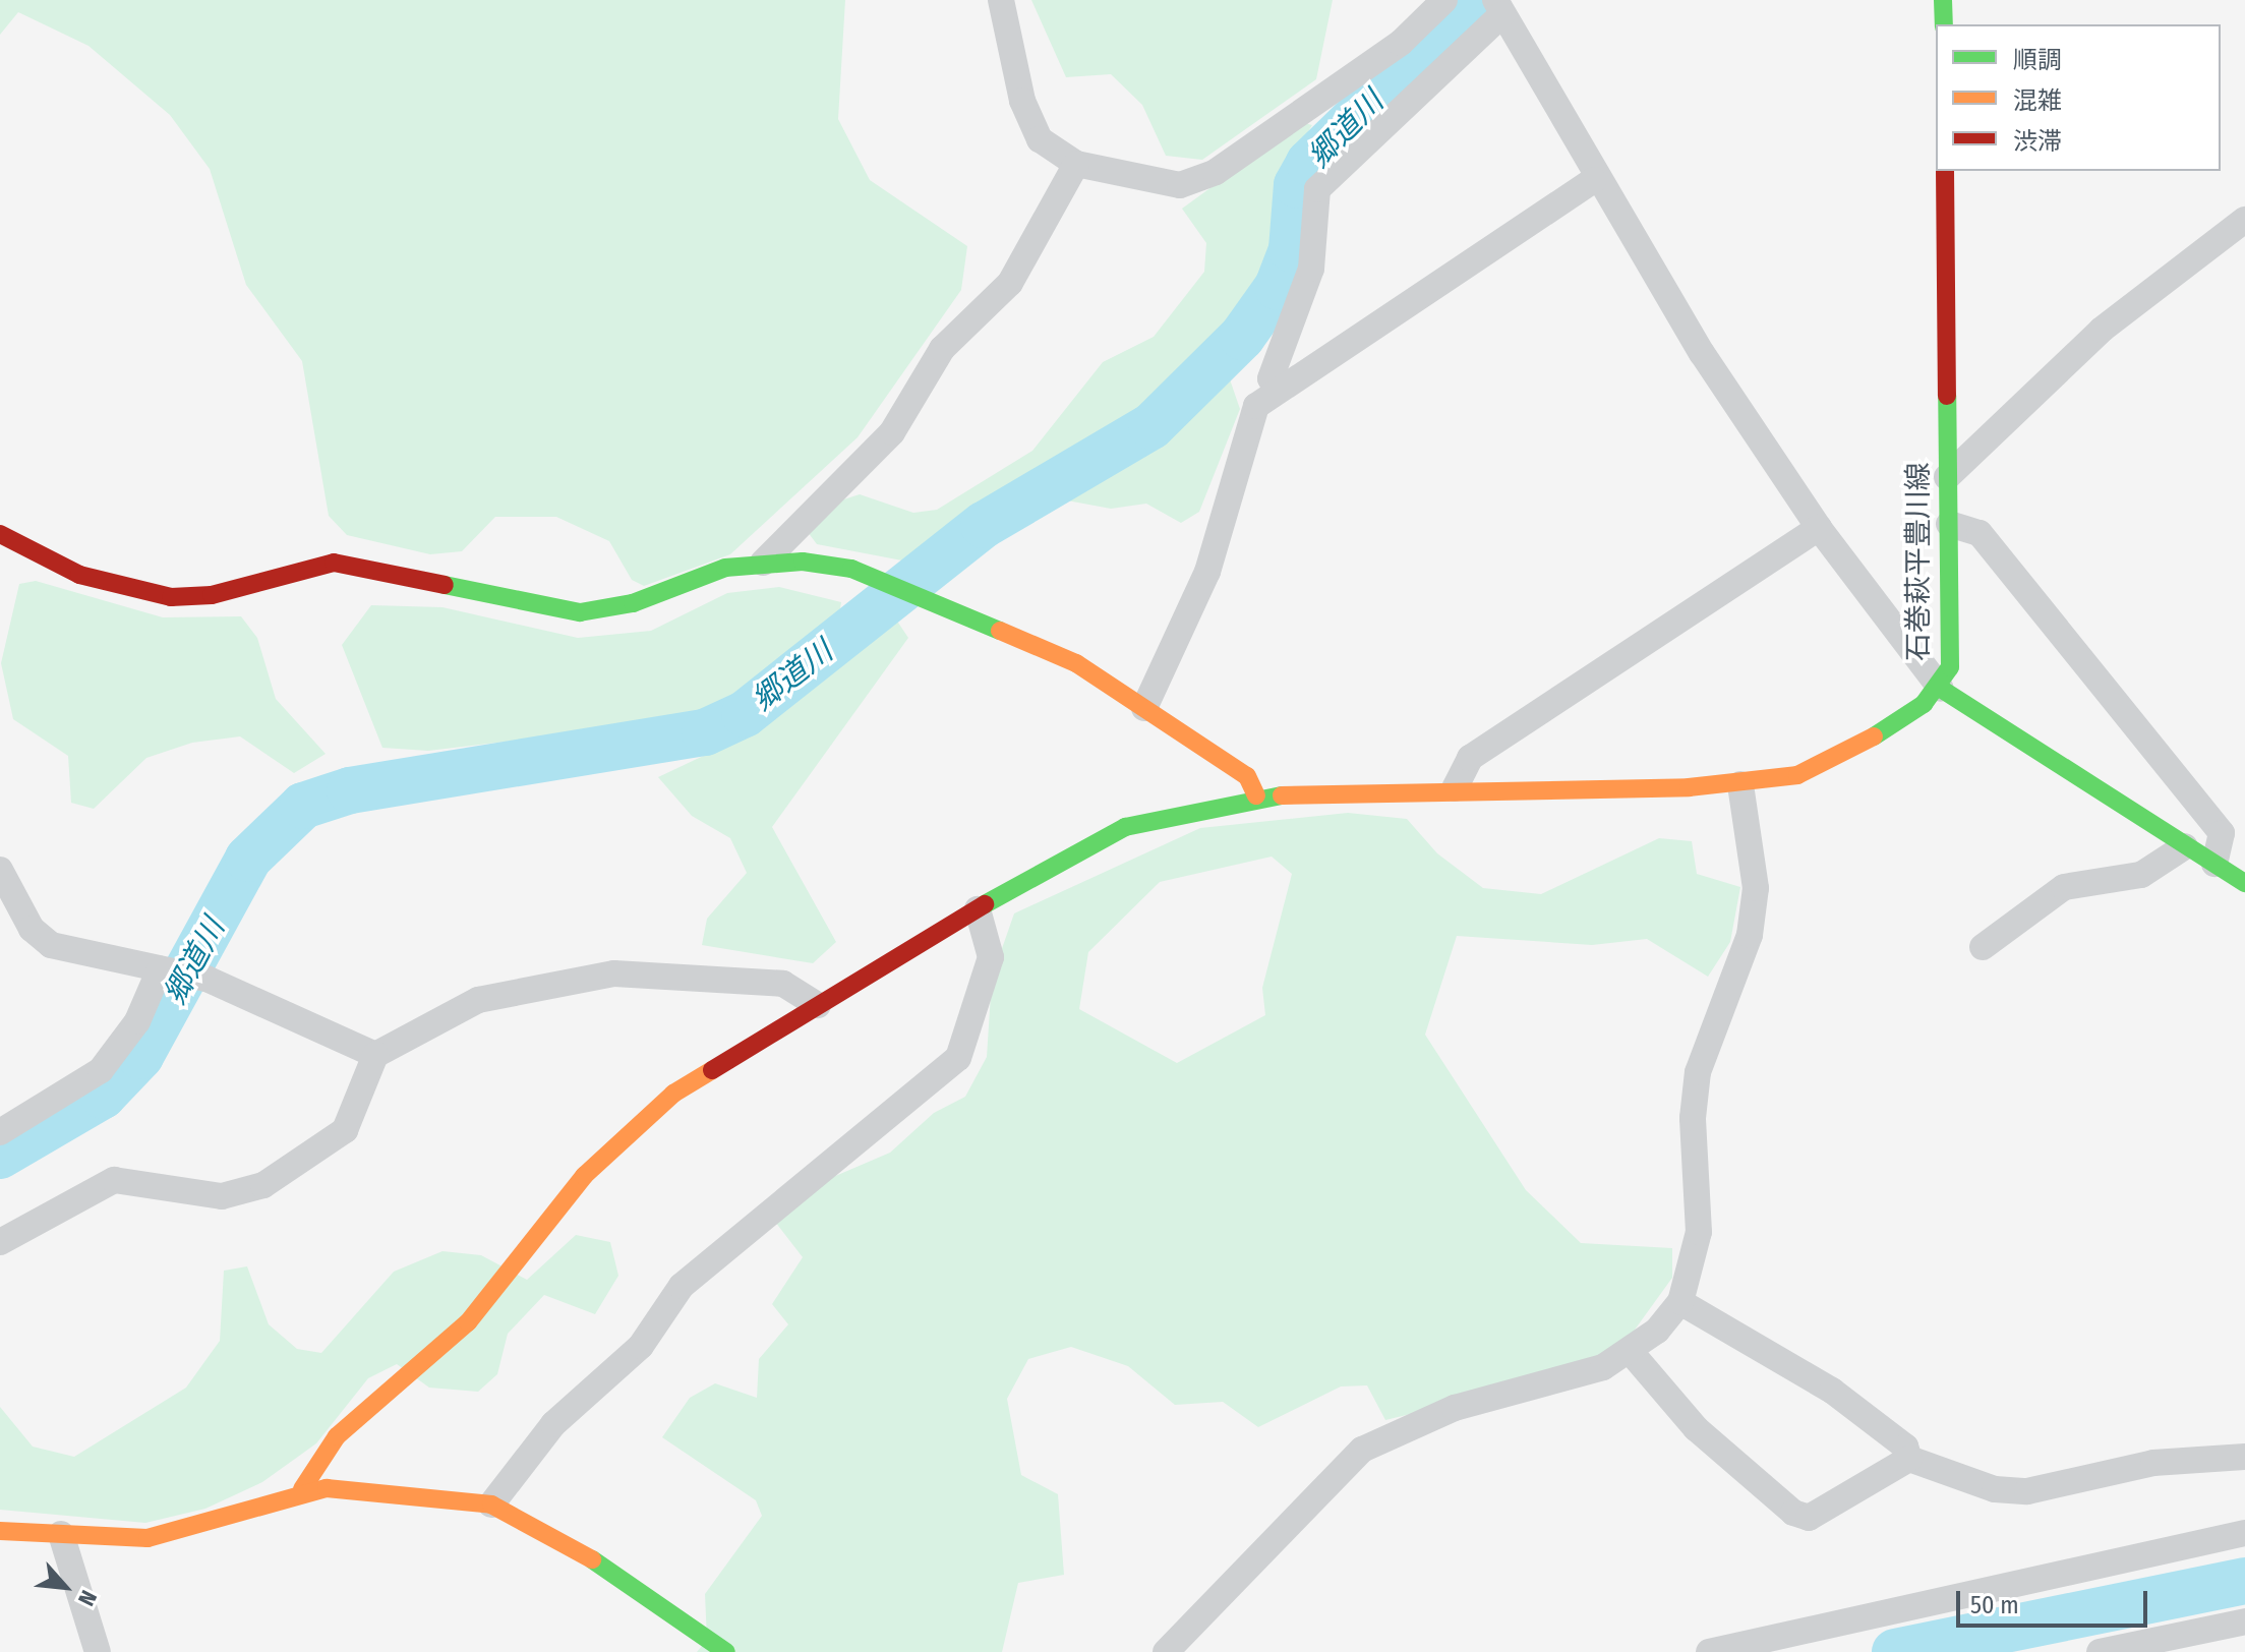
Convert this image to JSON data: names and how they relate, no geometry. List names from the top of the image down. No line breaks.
{"streets":{"street":["石巻萩平豊川線"]},"water":["郷道川"],"legend":["順調","混雑","渋滞"],"scale_bar":"50 m","north":"bottom right"}
